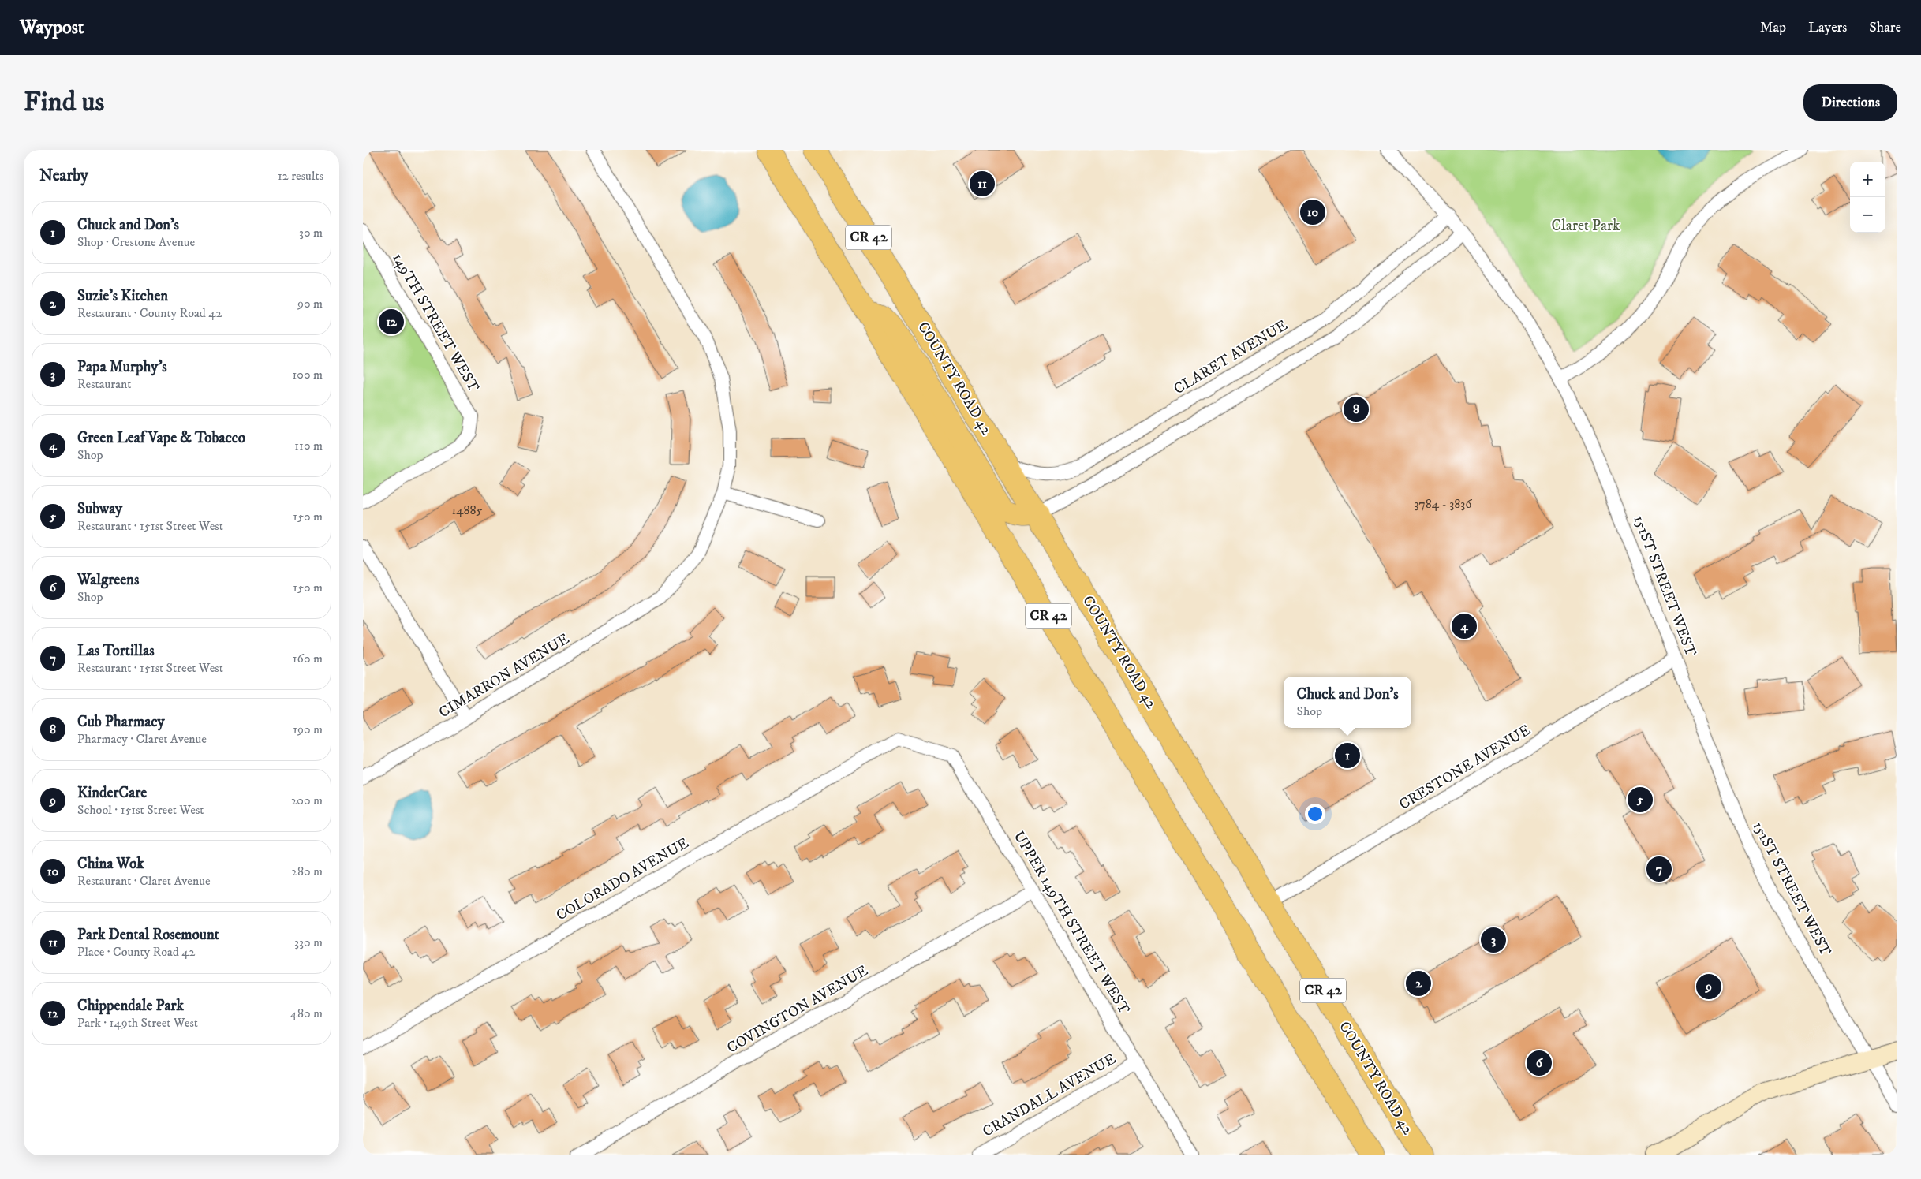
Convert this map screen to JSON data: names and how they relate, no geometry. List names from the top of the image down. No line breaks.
{"streets":{"highway":["CR 42","COUNTY ROAD 42"],"street":["149TH STREET WEST","CLARET AVENUE","151ST STREET WEST","CIMARRON AVENUE","CRESTONE AVENUE","COLORADO AVENUE","UPPER 149TH STREET WEST","COVINGTON AVENUE","CRANDALL AVENUE"]},"crossings":[["CLARET AVENUE","COUNTY ROAD 42"],["CLARET AVENUE","151ST STREET WEST"],["COUNTY ROAD 42","CRESTONE AVENUE"],["151ST STREET WEST","CRESTONE AVENUE"],["COLORADO AVENUE","UPPER 149TH STREET WEST"],["UPPER 149TH STREET WEST","COVINGTON AVENUE"],["UPPER 149TH STREET WEST","CRANDALL AVENUE"]],"parks":["Claret Park"],"house_numbers":["3784 - 3836","14885"],"page":{"header":"Waypost","nav":["Map","Layers","Share"],"buttons":"Directions","title":"Find us","heading":["Nearby","12 results"],"map_buttons":["+","−"],"pins":["11","10","12","8","4","1","5","7","3","2","9","6"],"list":[{"mark":"1","name":"Chuck and Don's","note":"Shop · Crestone Avenue","value":"30 m"},{"mark":"2","name":"Suzie's Kitchen","note":"Restaurant · County Road 42","value":"90 m"},{"mark":"3","name":"Papa Murphy's","note":"Restaurant","value":"100 m"},{"mark":"4","name":"Green Leaf Vape & Tobacco","note":"Shop","value":"110 m"},{"mark":"5","name":"Subway","note":"Restaurant · 151st Street West","value":"150 m"},{"mark":"6","name":"Walgreens","note":"Shop","value":"150 m"},{"mark":"7","name":"Las Tortillas","note":"Restaurant · 151st Street West","value":"160 m"},{"mark":"8","name":"Cub Pharmacy","note":"Pharmacy · Claret Avenue","value":"190 m"},{"mark":"9","name":"KinderCare","note":"School · 151st Street West","value":"200 m"},{"mark":"10","name":"China Wok","note":"Restaurant · Claret Avenue","value":"280 m"},{"mark":"11","name":"Park Dental Rosemount","note":"Place · County Road 42","value":"330 m"},{"mark":"12","name":"Chippendale Park","note":"Park · 149th Street West","value":"480 m"}],"popup":["Chuck and Don's","Shop"]}}
